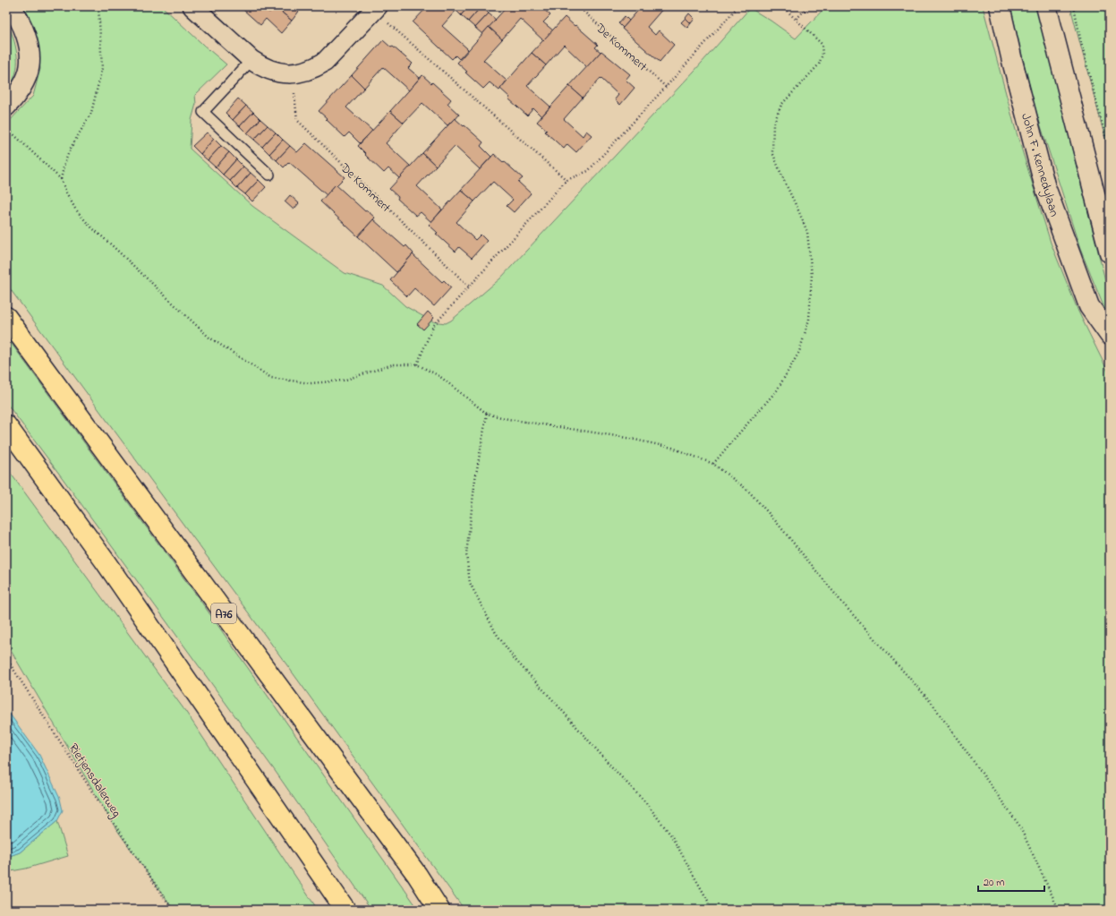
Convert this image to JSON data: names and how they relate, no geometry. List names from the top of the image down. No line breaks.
{"streets":{"highway":["A76"],"street":["John F. Kennedylaan"],"path":["De Kommert","Rietjensdalerweg"]},"scale_bar":"20 m"}
